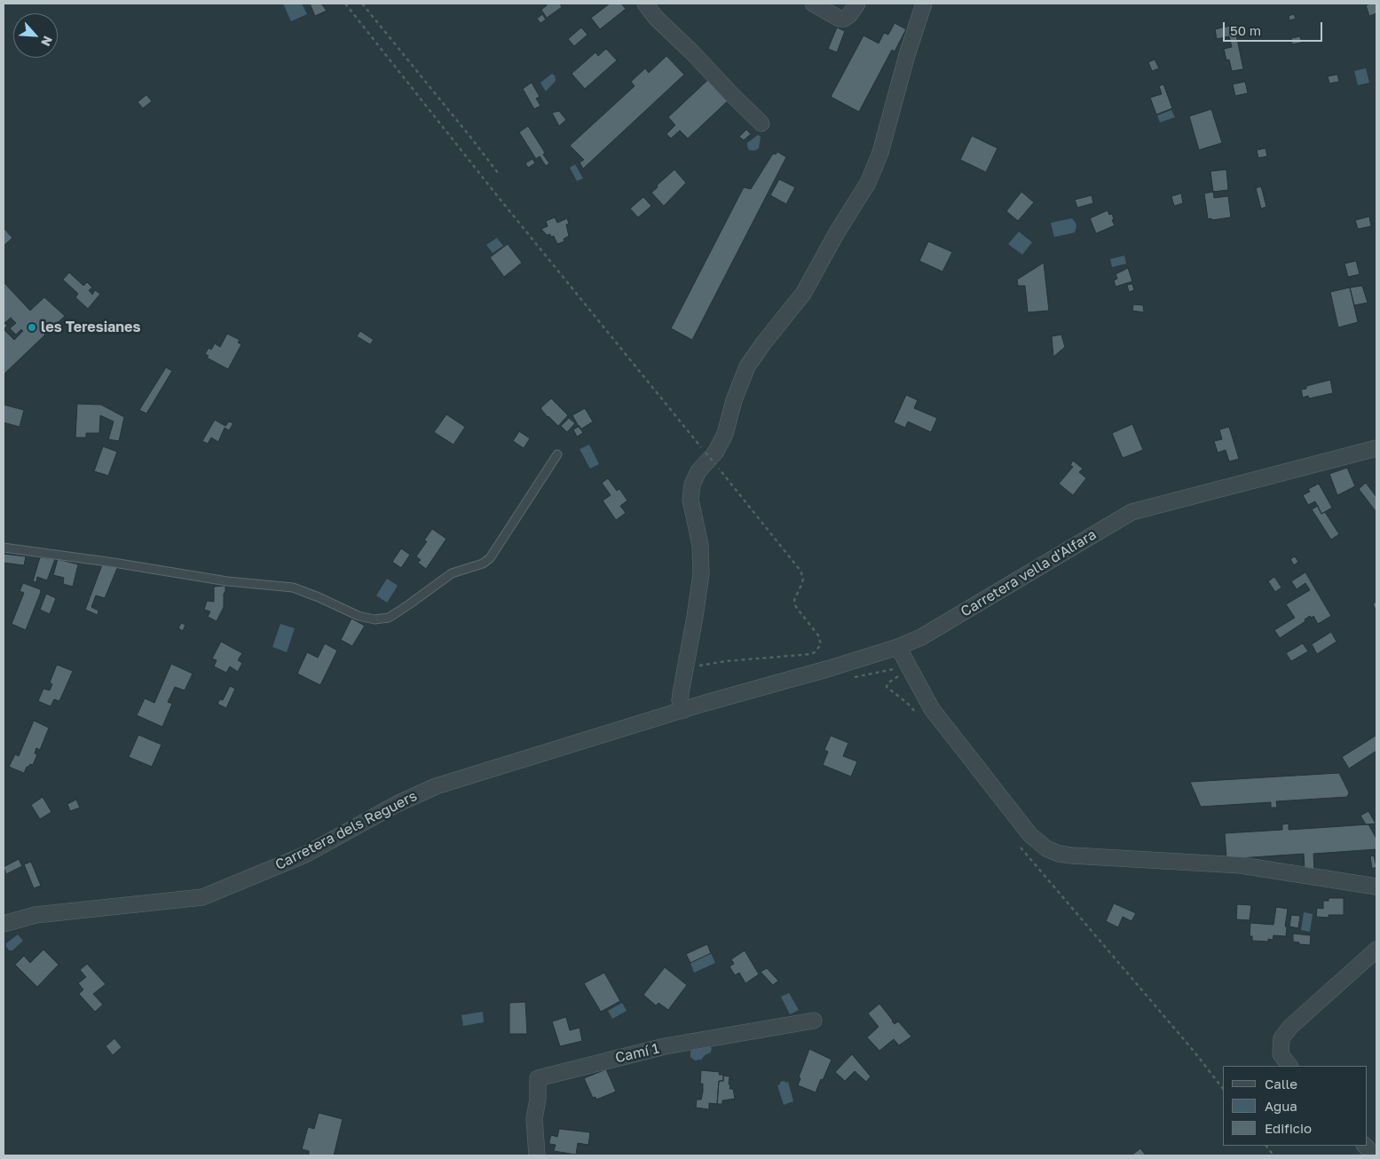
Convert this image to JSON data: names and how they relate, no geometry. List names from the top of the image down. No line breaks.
{"streets":{"street":["Carretera vella d'Alfara","Carretera dels Reguers","Camí 1"]},"crossings":[["Carretera vella d'Alfara","Carretera dels Reguers"]],"places":["les Teresianes"],"legend":["Calle","Agua","Edificio"],"scale_bar":"50 m","north":"bottom right"}
